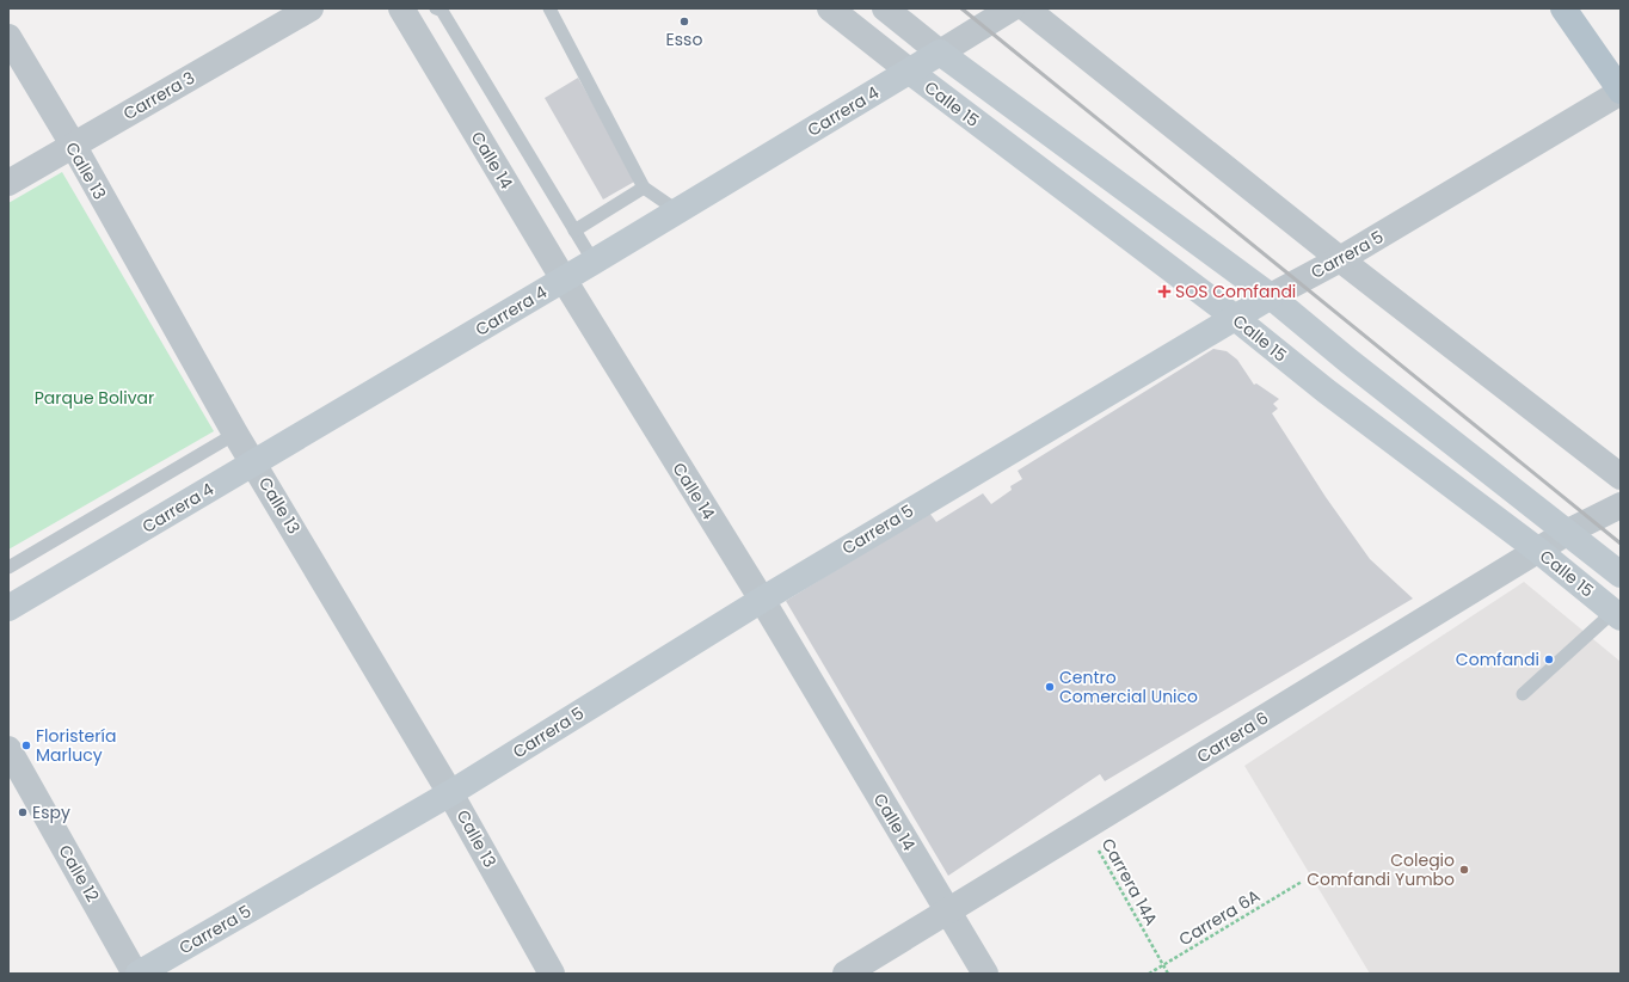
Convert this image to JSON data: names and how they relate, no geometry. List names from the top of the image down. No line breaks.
{"streets":{"main road":["Calle 15","Carrera 4","Carrera 5"],"street":["Carrera 3","Calle 14","Calle 13","Carrera 6","Calle 12"],"path":["Carrera 14A","Carrera 6A"]},"crossings":[["Carrera 3","Calle 13"],["Calle 15","Carrera 4"],["Calle 15","Carrera 5"],["Calle 15","Carrera 6"],["Carrera 4","Calle 14"],["Carrera 4","Calle 13"],["Calle 14","Carrera 5"],["Calle 14","Carrera 6"],["Calle 13","Carrera 5"],["Carrera 5","Calle 12"],["Carrera 6","Carrera 14A"],["Carrera 14A","Carrera 6A"]],"parks":["Parque Bolivar"],"places":{"other":["Esso","Comfandi","Centro Comercial Unico","Floristería Marlucy","Espy","Colegio Comfandi Yumbo"],"health":["SOS Comfandi"]}}
